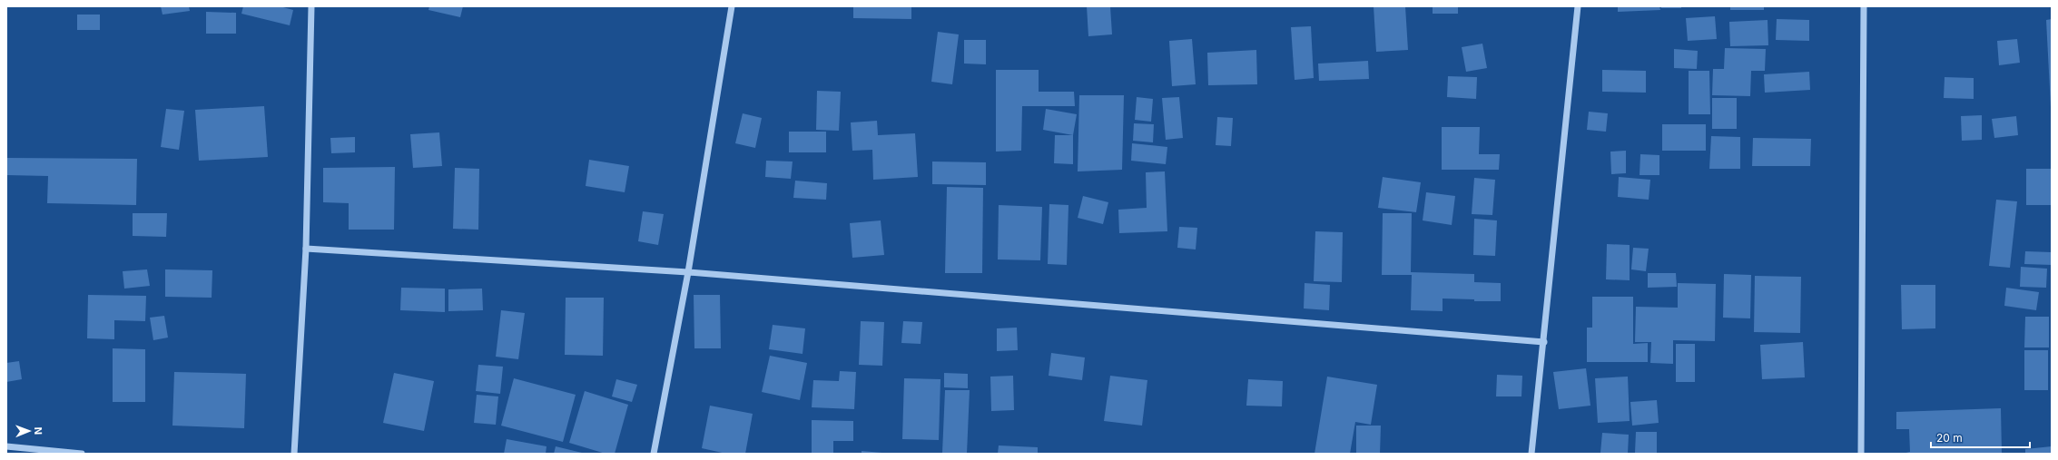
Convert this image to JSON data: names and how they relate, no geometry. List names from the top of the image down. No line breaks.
{"scale_bar":"20 m","north":"right"}
